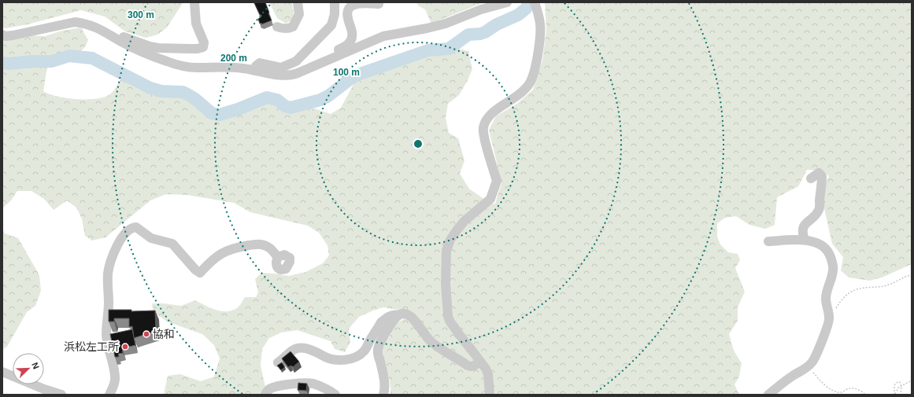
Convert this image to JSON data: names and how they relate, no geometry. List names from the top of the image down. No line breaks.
{"places":["協和","浜松左工所"],"north":"top right","rings":["300 m","200 m","100 m"]}
